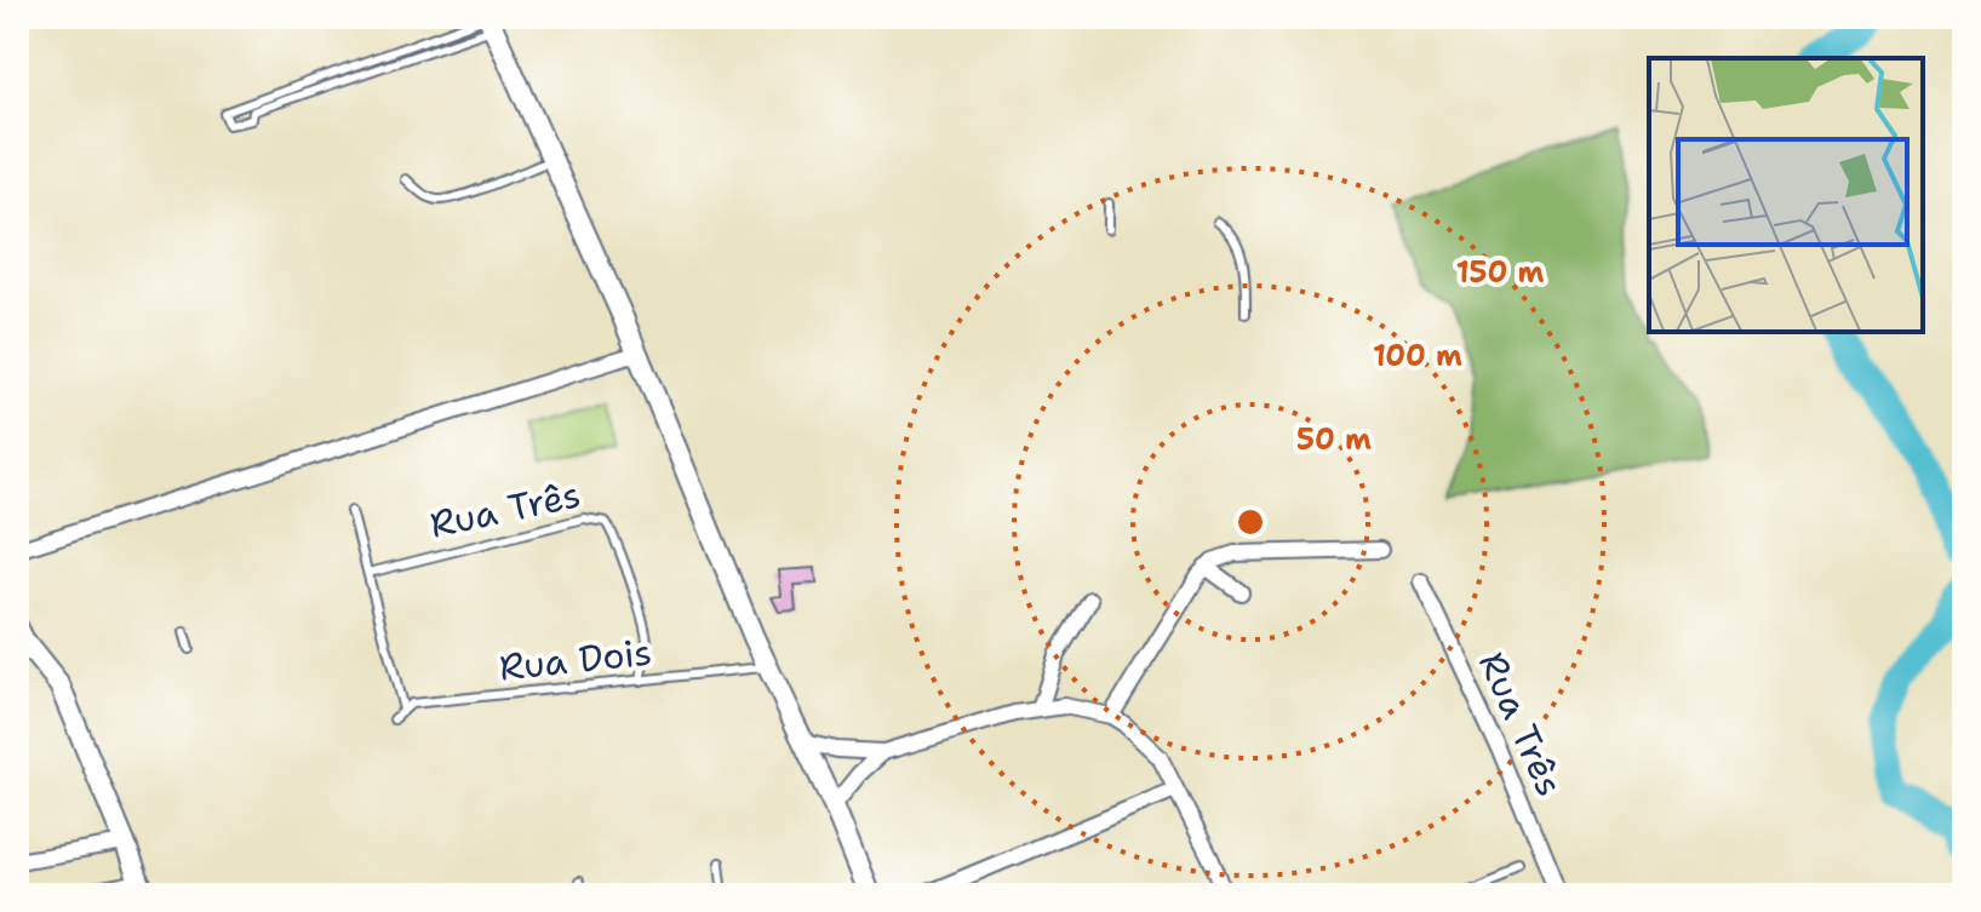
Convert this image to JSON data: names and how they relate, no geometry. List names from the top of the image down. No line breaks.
{"streets":{"street":["Rua Três"],"lane":["Rua Dois"]},"crossings":[["Rua Três","Rua Dois"]],"rings":["150 m","100 m","50 m"]}
